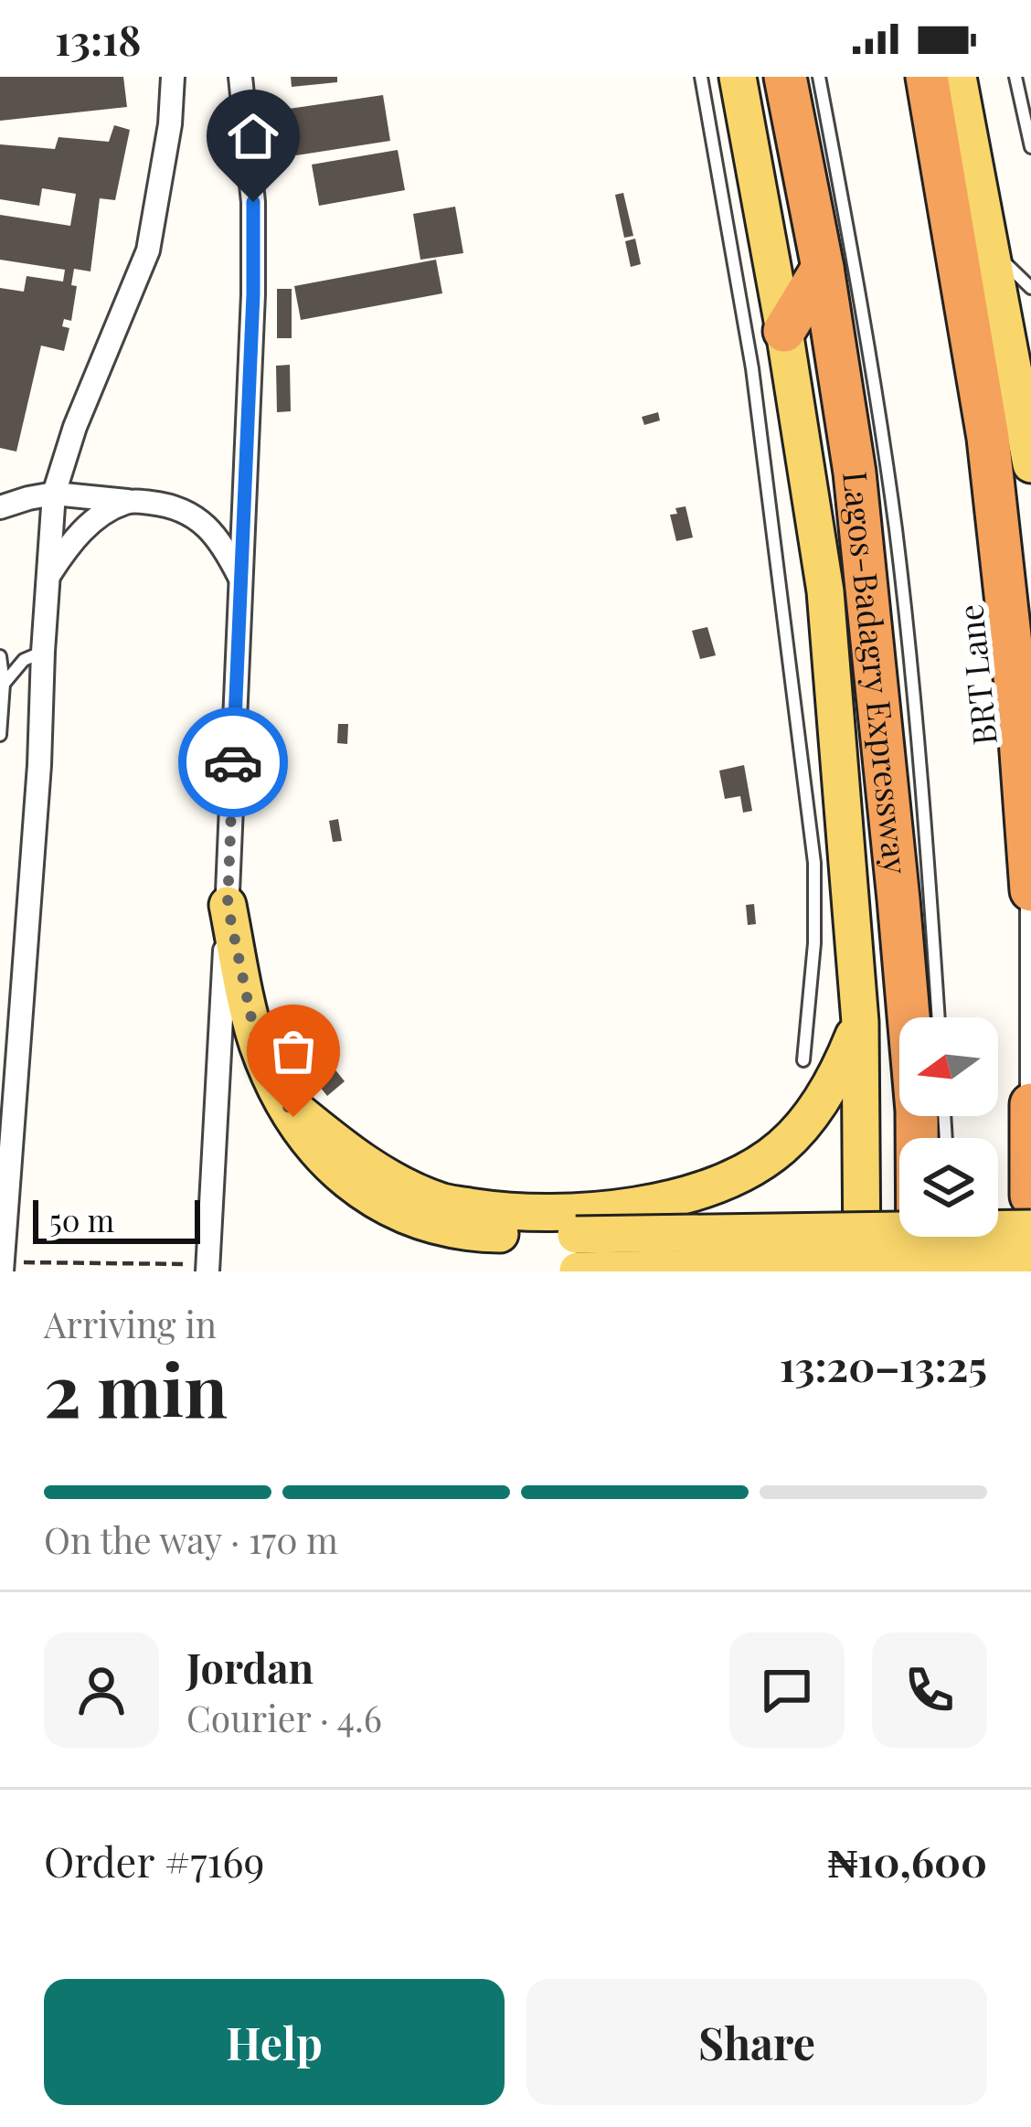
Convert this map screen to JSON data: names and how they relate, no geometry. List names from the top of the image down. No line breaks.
{"streets":{"highway":["Lagos-Badagry Expressway"],"lane":["BRT Lane"]},"scale_bar":"50 m","north":"left","page":{"status":"13:18","scale":"50 m","heading":["2 min","Arriving in","13:20–13:25"],"panel":["Jordan","Courier · 4.6","Order #7169","₦10,600"],"bar":"On the way · 170 m","buttons":["Help","Share"]}}
